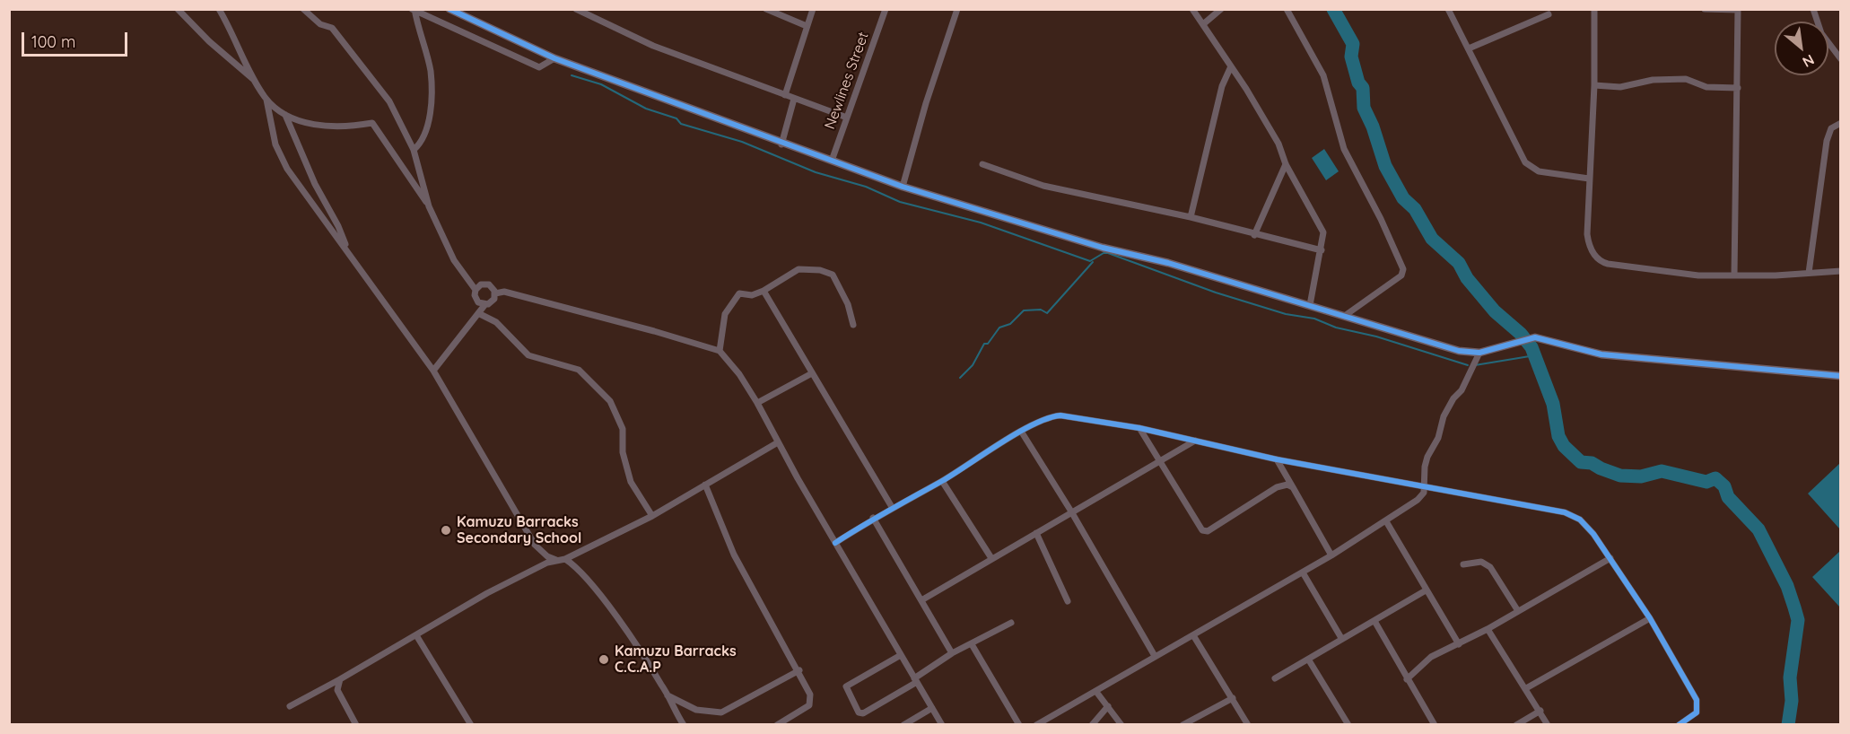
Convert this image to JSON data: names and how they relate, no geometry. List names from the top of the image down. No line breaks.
{"streets":{"street":["Newlines Street"]},"places":["Kamuzu Barracks Secondary School","Kamuzu Barracks C.C.A.P"],"scale_bar":"100 m","north":"bottom right"}
